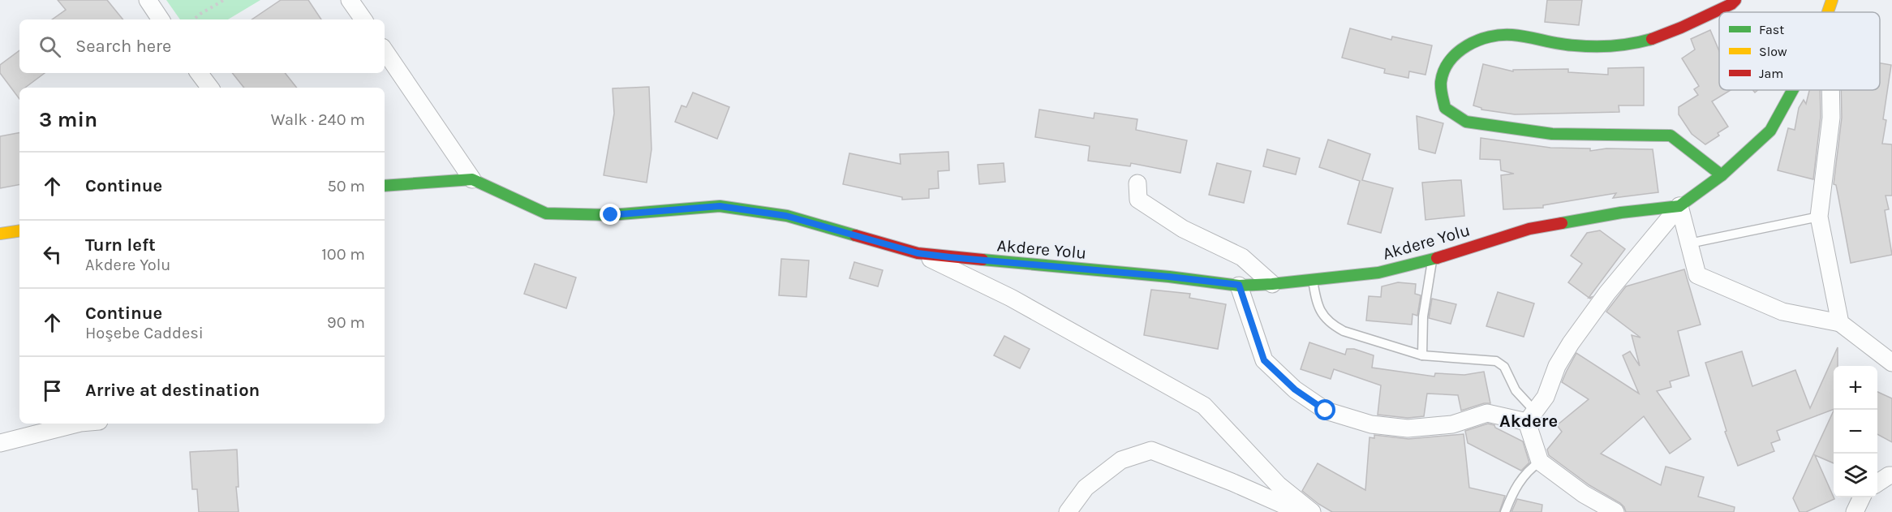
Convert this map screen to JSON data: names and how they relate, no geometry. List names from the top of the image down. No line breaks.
{"streets":{"street":["Akdere Yolu"]},"districts":["Akdere"],"legend":["Fast","Slow","Jam"],"page":{"search":"Search here","heading":["3 min","Walk · 240 m"],"list":[["Continue","50 m"],["Turn left","Akdere Yolu","100 m"],["Continue","Hoşebe Caddesi","90 m"],"Arrive at destination"],"map_buttons":["+","−"]}}
